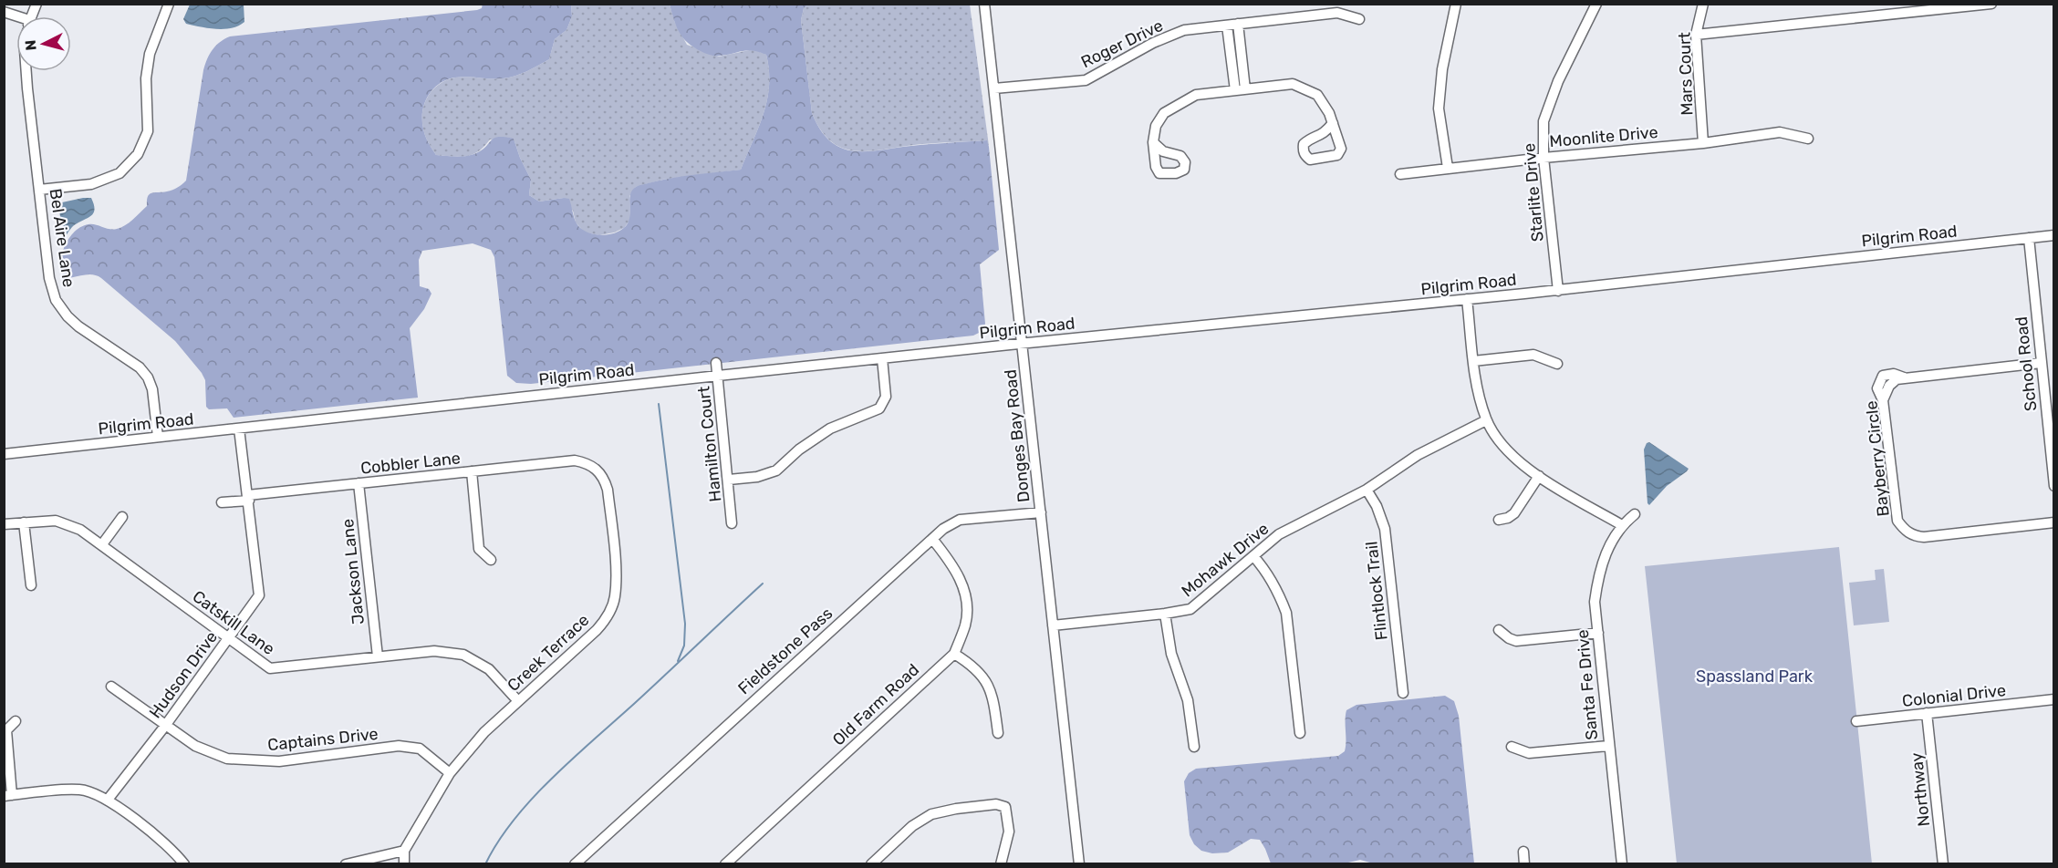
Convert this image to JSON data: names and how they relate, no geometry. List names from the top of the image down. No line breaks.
{"streets":{"street":["Roger Drive","Mars Court","Moonlite Drive","Starlite Drive","Pilgrim Road","Bel Aire Lane","School Road","Donges Bay Road","Hamilton Court","Bayberry Circle","Cobbler Lane","Mohawk Drive","Jackson Lane","Flintlock Trail","Catskill Lane","Fieldstone Pass","Creek Terrace","Hudson Drive","Santa Fe Drive","Colonial Drive","Old Farm Road","Captains Drive","Northway"]},"crossings":[["Roger Drive","Donges Bay Road"],["Mars Court","Moonlite Drive"],["Moonlite Drive","Starlite Drive"],["Starlite Drive","Pilgrim Road"],["Pilgrim Road","Bel Aire Lane"],["Pilgrim Road","School Road"],["Pilgrim Road","Donges Bay Road"],["Pilgrim Road","Hamilton Court"],["Pilgrim Road","Hudson Drive"],["School Road","Bayberry Circle"],["Donges Bay Road","Mohawk Drive"],["Donges Bay Road","Fieldstone Pass"],["Cobbler Lane","Jackson Lane"],["Cobbler Lane","Creek Terrace"],["Cobbler Lane","Hudson Drive"],["Mohawk Drive","Flintlock Trail"],["Jackson Lane","Catskill Lane"],["Catskill Lane","Creek Terrace"],["Catskill Lane","Hudson Drive"],["Fieldstone Pass","Old Farm Road"],["Creek Terrace","Captains Drive"],["Hudson Drive","Captains Drive"],["Colonial Drive","Northway"]],"parks":["Spassland Park"],"north":"left"}
